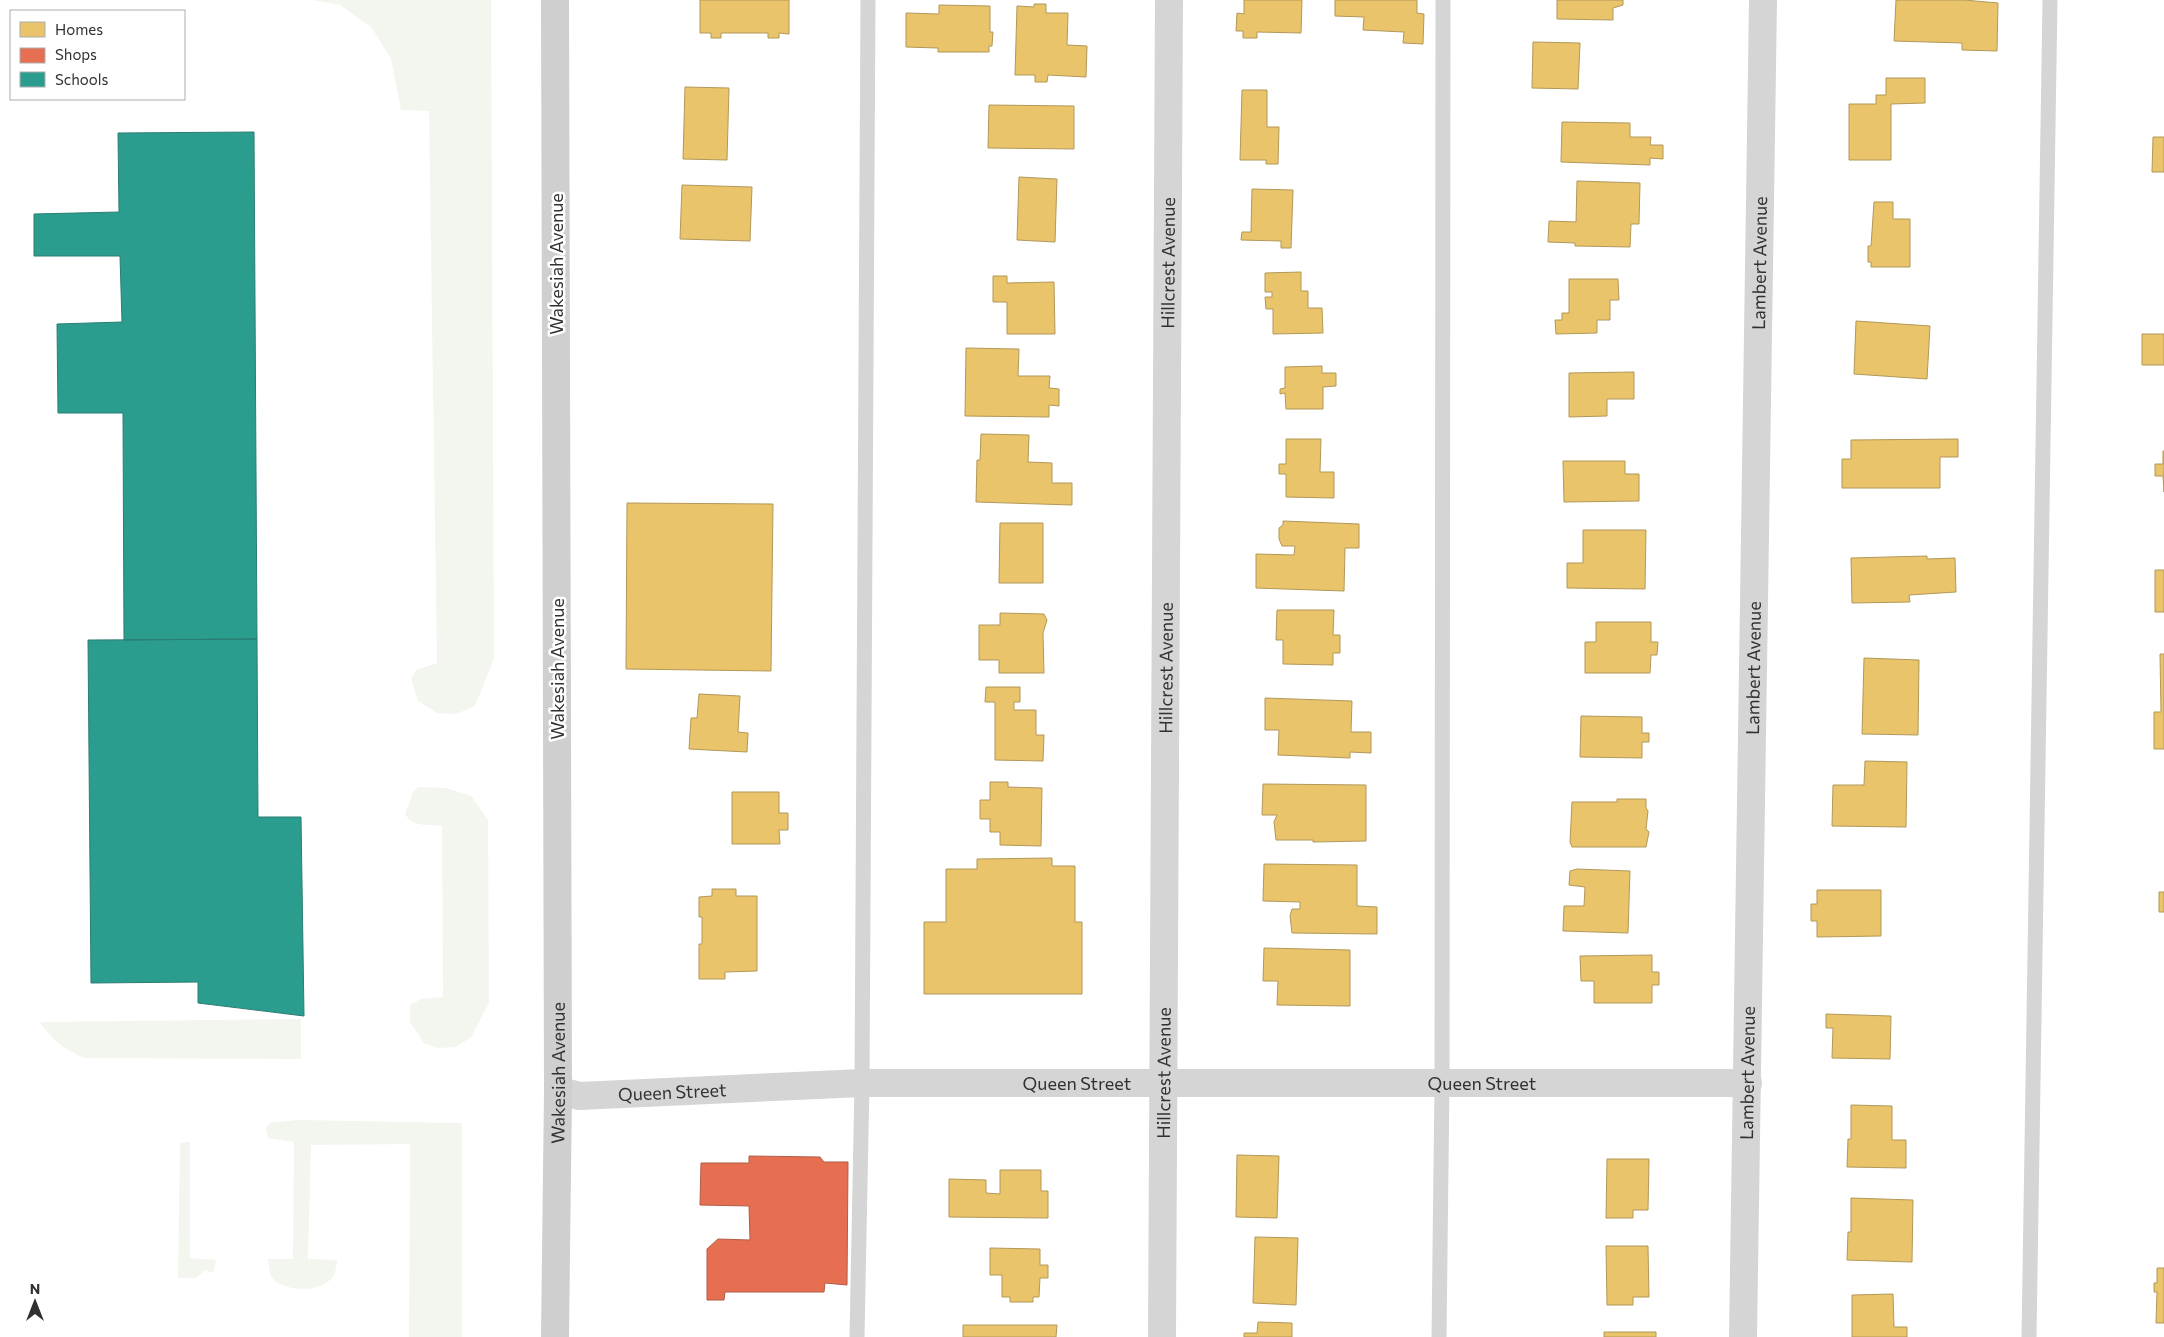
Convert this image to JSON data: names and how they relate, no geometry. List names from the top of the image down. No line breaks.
{"streets":{"main road":["Wakesiah Avenue"],"street":["Hillcrest Avenue","Lambert Avenue","Queen Street"]},"crossings":[["Wakesiah Avenue","Queen Street"],["Hillcrest Avenue","Queen Street"],["Lambert Avenue","Queen Street"]],"legend":["Homes","Shops","Schools"],"north":"top"}
